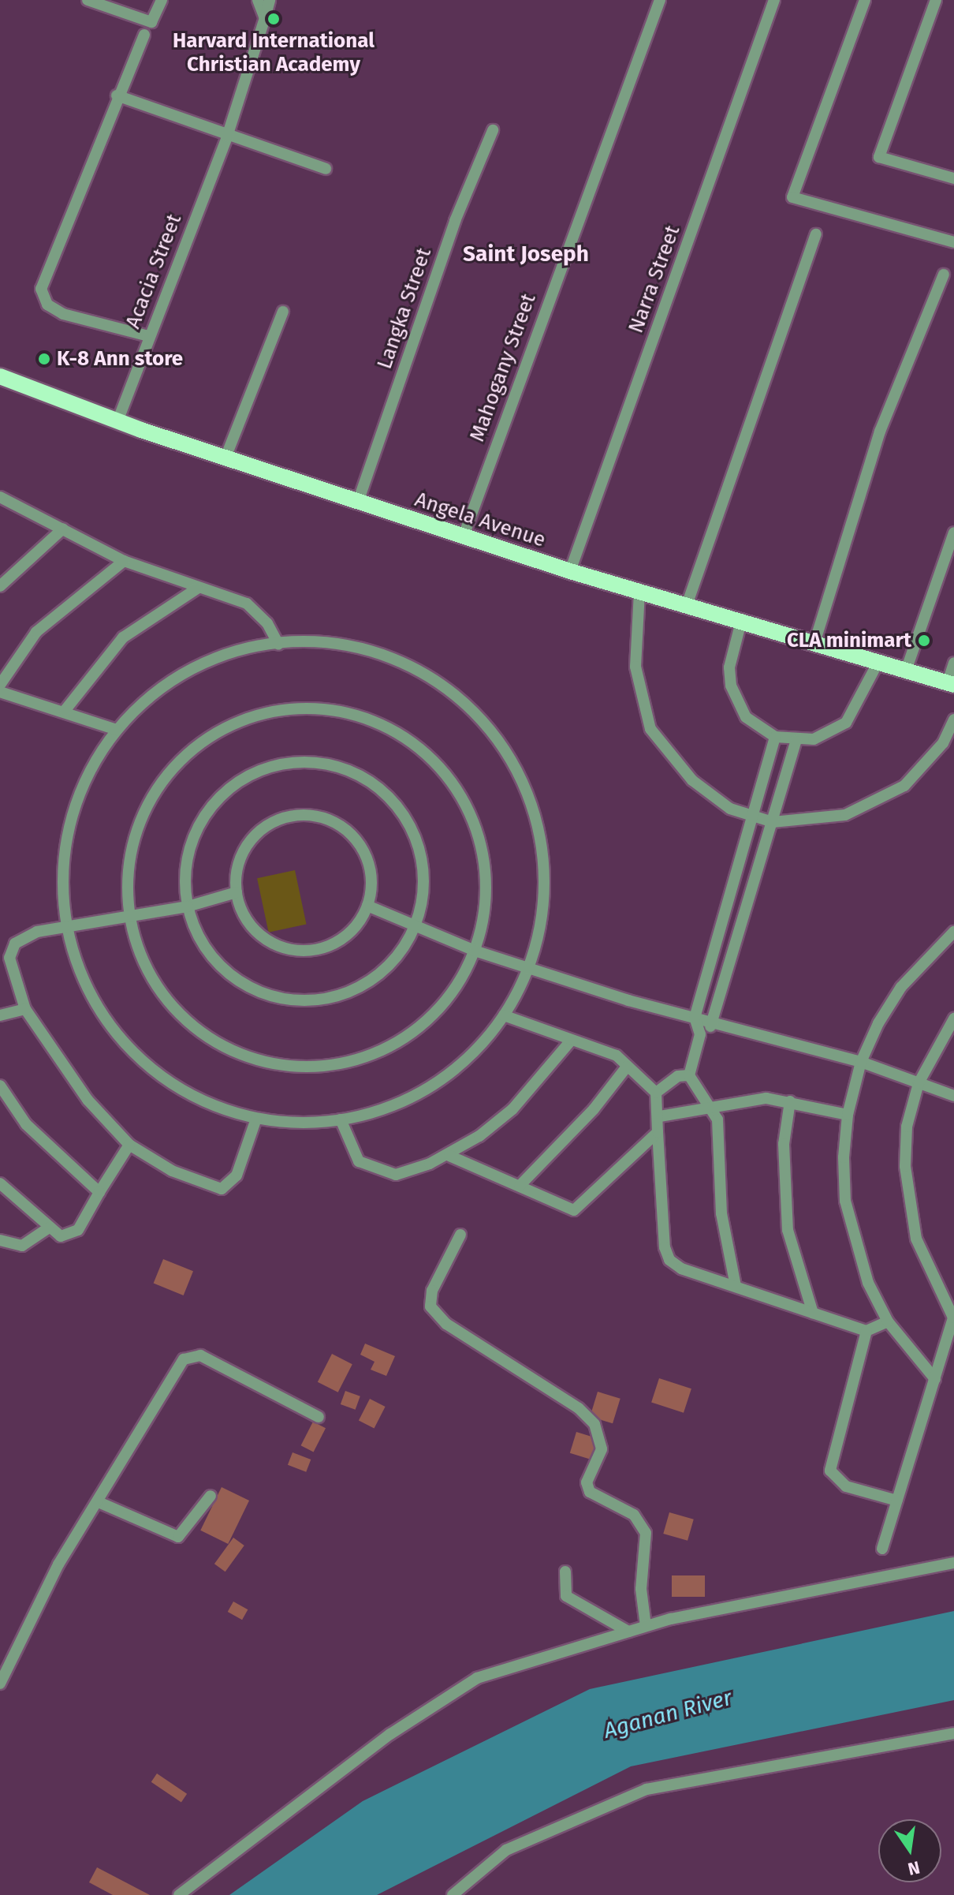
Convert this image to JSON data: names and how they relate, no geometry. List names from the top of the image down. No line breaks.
{"streets":{"main road":["Angela Avenue"],"street":["Acacia Street","Narra Street","Langka Street","Mahogany Street"]},"crossings":[["Acacia Street","Angela Avenue"],["Narra Street","Angela Avenue"],["Langka Street","Angela Avenue"],["Mahogany Street","Angela Avenue"]],"districts":["Saint Joseph"],"water":["Aganan River"],"places":["Harvard International Christian Academy","K-8 Ann store","CLA minimart"],"north":"bottom"}
